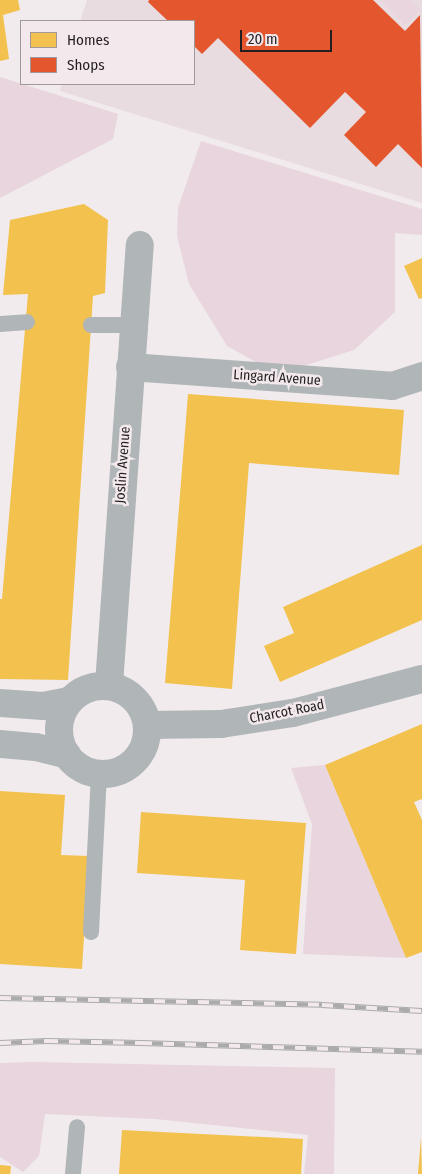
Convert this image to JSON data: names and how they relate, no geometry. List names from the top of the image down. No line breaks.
{"streets":{"street":["Lingard Avenue","Joslin Avenue","Charcot Road"]},"crossings":[["Lingard Avenue","Joslin Avenue"],["Joslin Avenue","Charcot Road"]],"legend":["Homes","Shops"],"scale_bar":"20 m"}
